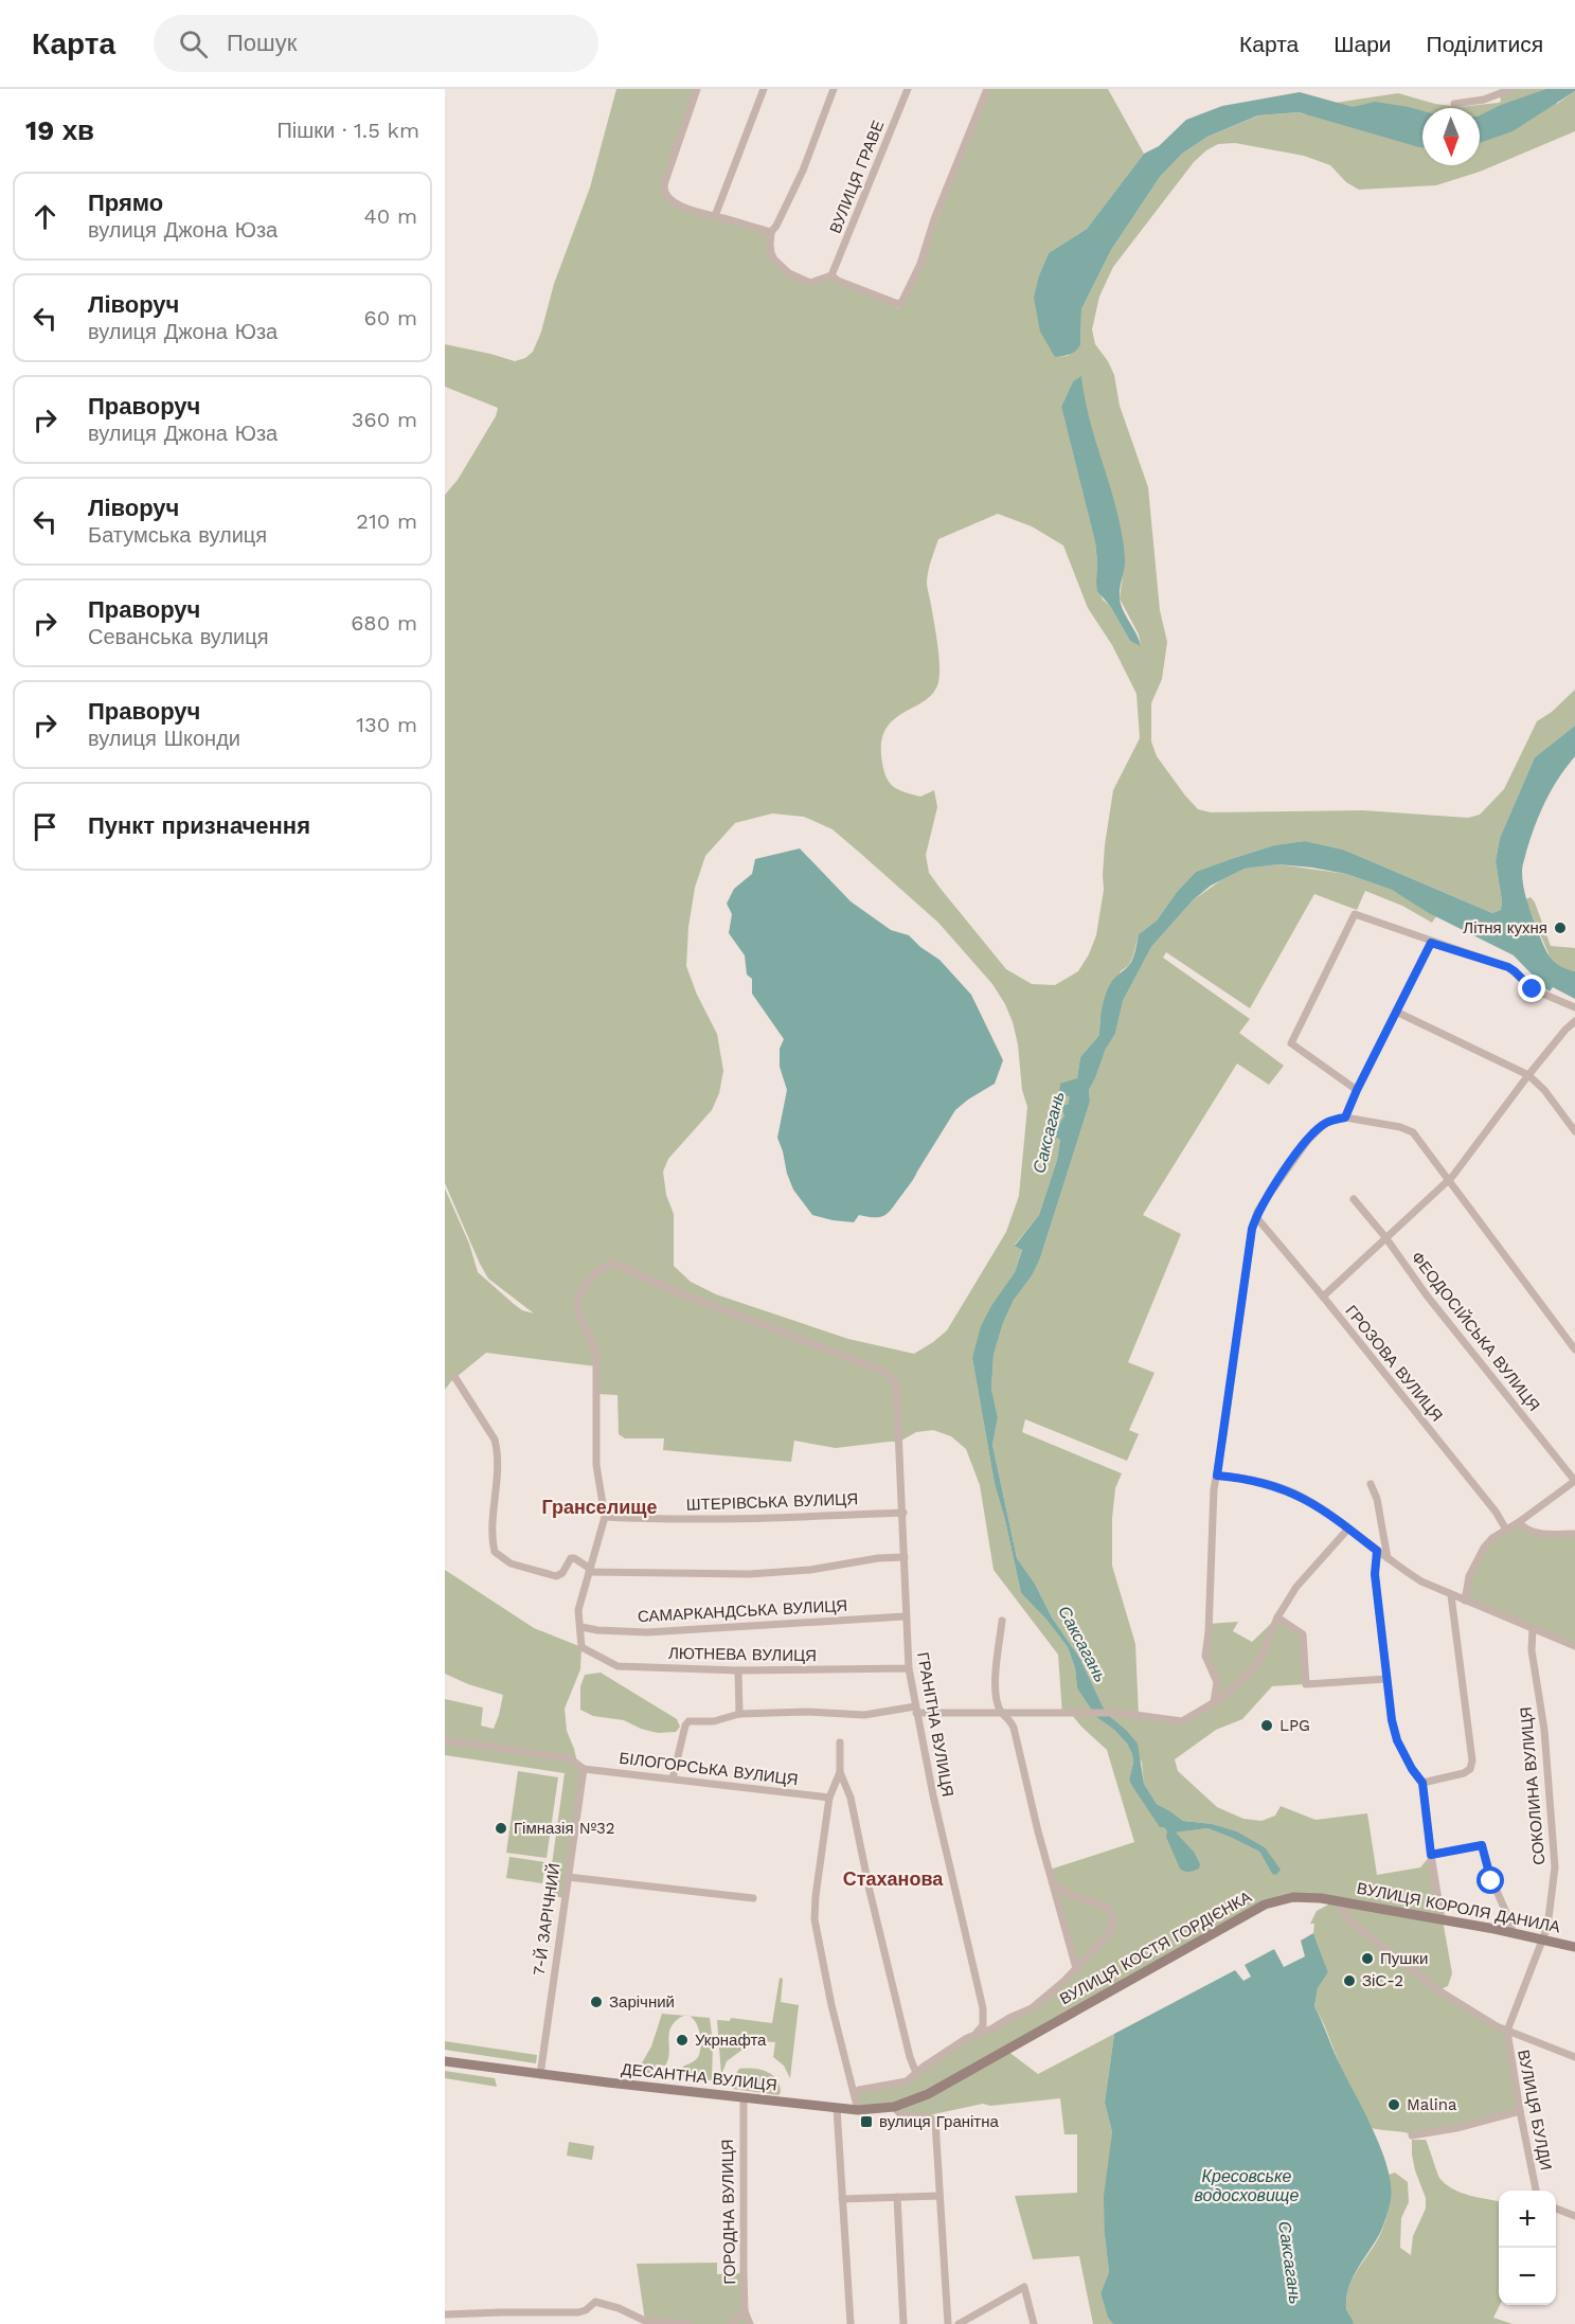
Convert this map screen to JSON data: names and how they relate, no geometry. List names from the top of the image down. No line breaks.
{"streets":{"main road":["ВУЛИЦЯ КОРОЛЯ ДАНИЛА","ВУЛИЦЯ КОСТЯ ГОРДІЄНКА","ДЕСАНТНА ВУЛИЦЯ"],"street":["ВУЛИЦЯ ГРАВЕ","ФЕОДОСІЙСЬКА ВУЛИЦЯ","ГРОЗОВА ВУЛИЦЯ","ШТЕРІВСЬКА ВУЛИЦЯ","САМАРКАНДСЬКА ВУЛИЦЯ","ЛЮТНЕВА ВУЛИЦЯ","ГРАНІТНА ВУЛИЦЯ","БІЛОГОРСЬКА ВУЛИЦЯ","СОКОЛИНА ВУЛИЦЯ","7-Й ЗАРІЧНИЙ","ВУЛИЦЯ БУЛДИ","ГОРОДНА ВУЛИЦЯ"]},"crossings":[["ШТЕРІВСЬКА ВУЛИЦЯ","ГРАНІТНА ВУЛИЦЯ"],["САМАРКАНДСЬКА ВУЛИЦЯ","ЛЮТНЕВА ВУЛИЦЯ"],["САМАРКАНДСЬКА ВУЛИЦЯ","ГРАНІТНА ВУЛИЦЯ"],["ЛЮТНЕВА ВУЛИЦЯ","ГРАНІТНА ВУЛИЦЯ"],["БІЛОГОРСЬКА ВУЛИЦЯ","7-Й ЗАРІЧНИЙ"],["СОКОЛИНА ВУЛИЦЯ","ВУЛИЦЯ КОРОЛЯ ДАНИЛА"],["СОКОЛИНА ВУЛИЦЯ","ВУЛИЦЯ БУЛДИ"],["ВУЛИЦЯ КОРОЛЯ ДАНИЛА","ВУЛИЦЯ КОСТЯ ГОРДІЄНКА"],["7-Й ЗАРІЧНИЙ","ДЕСАНТНА ВУЛИЦЯ"],["ВУЛИЦЯ КОСТЯ ГОРДІЄНКА","ДЕСАНТНА ВУЛИЦЯ"],["ДЕСАНТНА ВУЛИЦЯ","ГОРОДНА ВУЛИЦЯ"]],"districts":["Гранселище","Стаханова"],"water":["Саксагань","Кресовське водосховище"],"places":{"other":["Літня кухня","LPG","Гімназія №32","Пушки","ЗіС-2","Зарічний","Укрнафта","Malina"],"transit":["вулиця Гранітна"]},"north":"bottom","page":{"header":"Карта","search":"Пошук","nav":["Карта","Шари","Поділитися"],"heading":["19 хв","Пішки · 1.5 km"],"list":[["Прямо","вулиця Джона Юза","40 m"],["Ліворуч","вулиця Джона Юза","60 m"],["Праворуч","вулиця Джона Юза","360 m"],["Ліворуч","Батумська вулиця","210 m"],["Праворуч","Севанська вулиця","680 m"],["Праворуч","вулиця Шконди","130 m"],"Пункт призначення"],"map_buttons":["+","−"]}}
